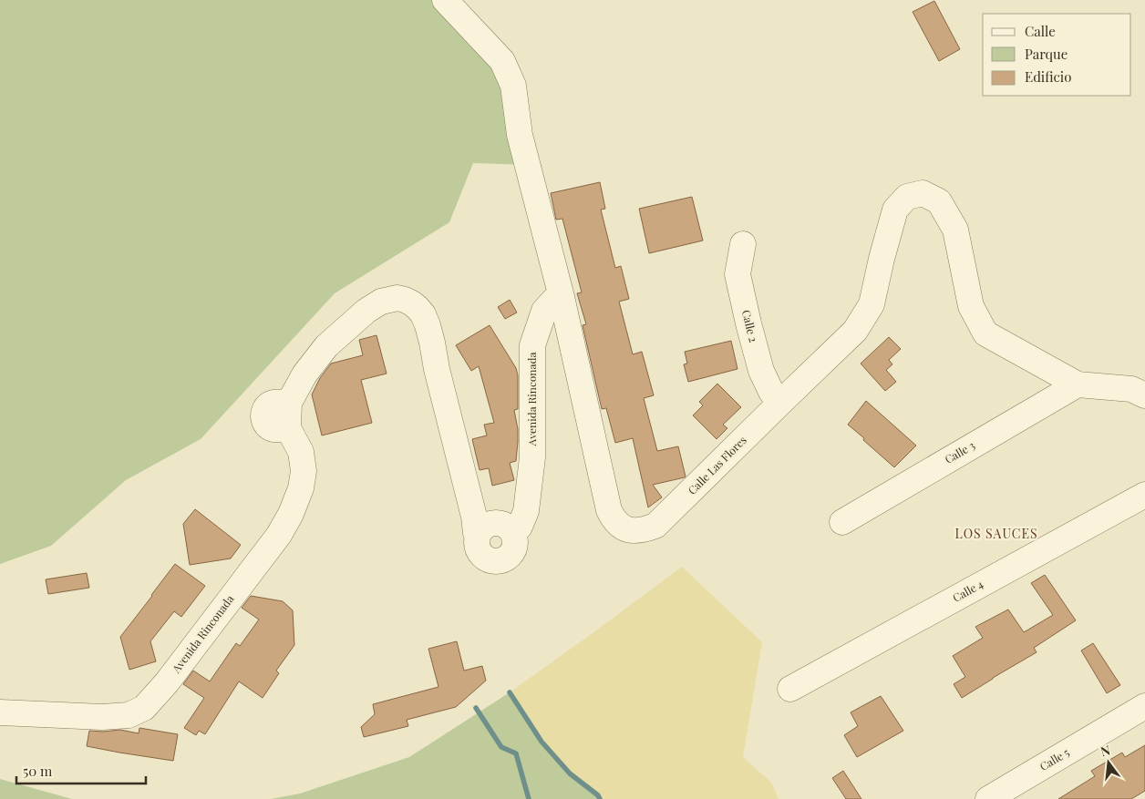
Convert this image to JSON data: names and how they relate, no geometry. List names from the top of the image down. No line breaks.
{"streets":{"street":["Calle 2","Avenida Rinconada","Calle 3","Calle Las Flores","Calle 4","Calle 5"]},"crossings":[["Calle 2","Calle Las Flores"],["Avenida Rinconada","Calle Las Flores"],["Calle 3","Calle Las Flores"]],"districts":["LOS SAUCES"],"legend":["Calle","Parque","Edificio"],"scale_bar":"50 m","north":"top"}
